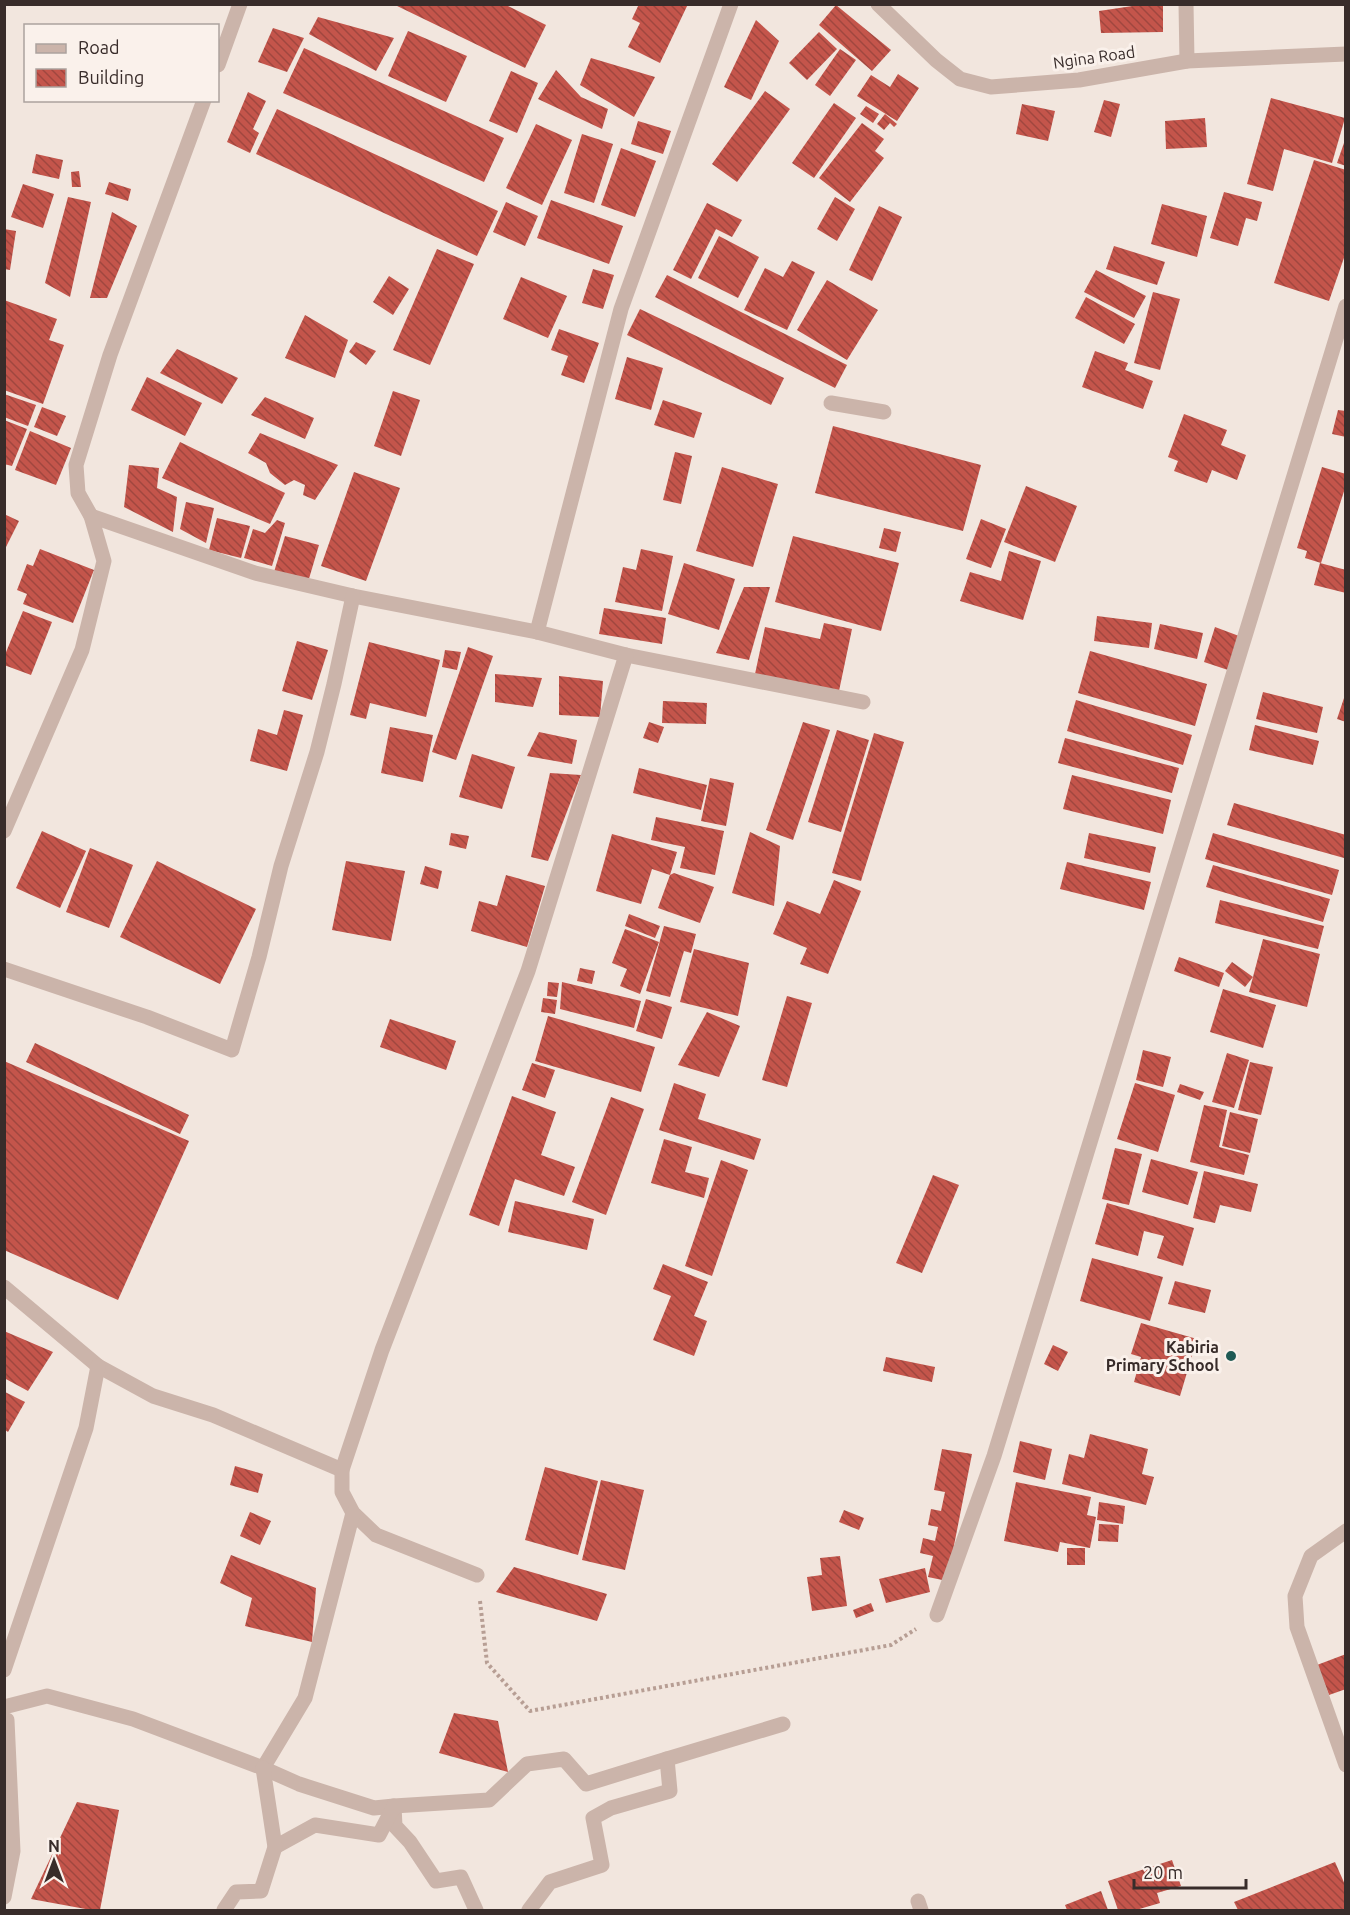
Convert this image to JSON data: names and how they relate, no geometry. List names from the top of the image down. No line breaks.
{"streets":{"street":["Ngina Road"]},"places":["Kabiria Primary School"],"legend":["Road","Building"],"scale_bar":"20 m","north":"top"}
